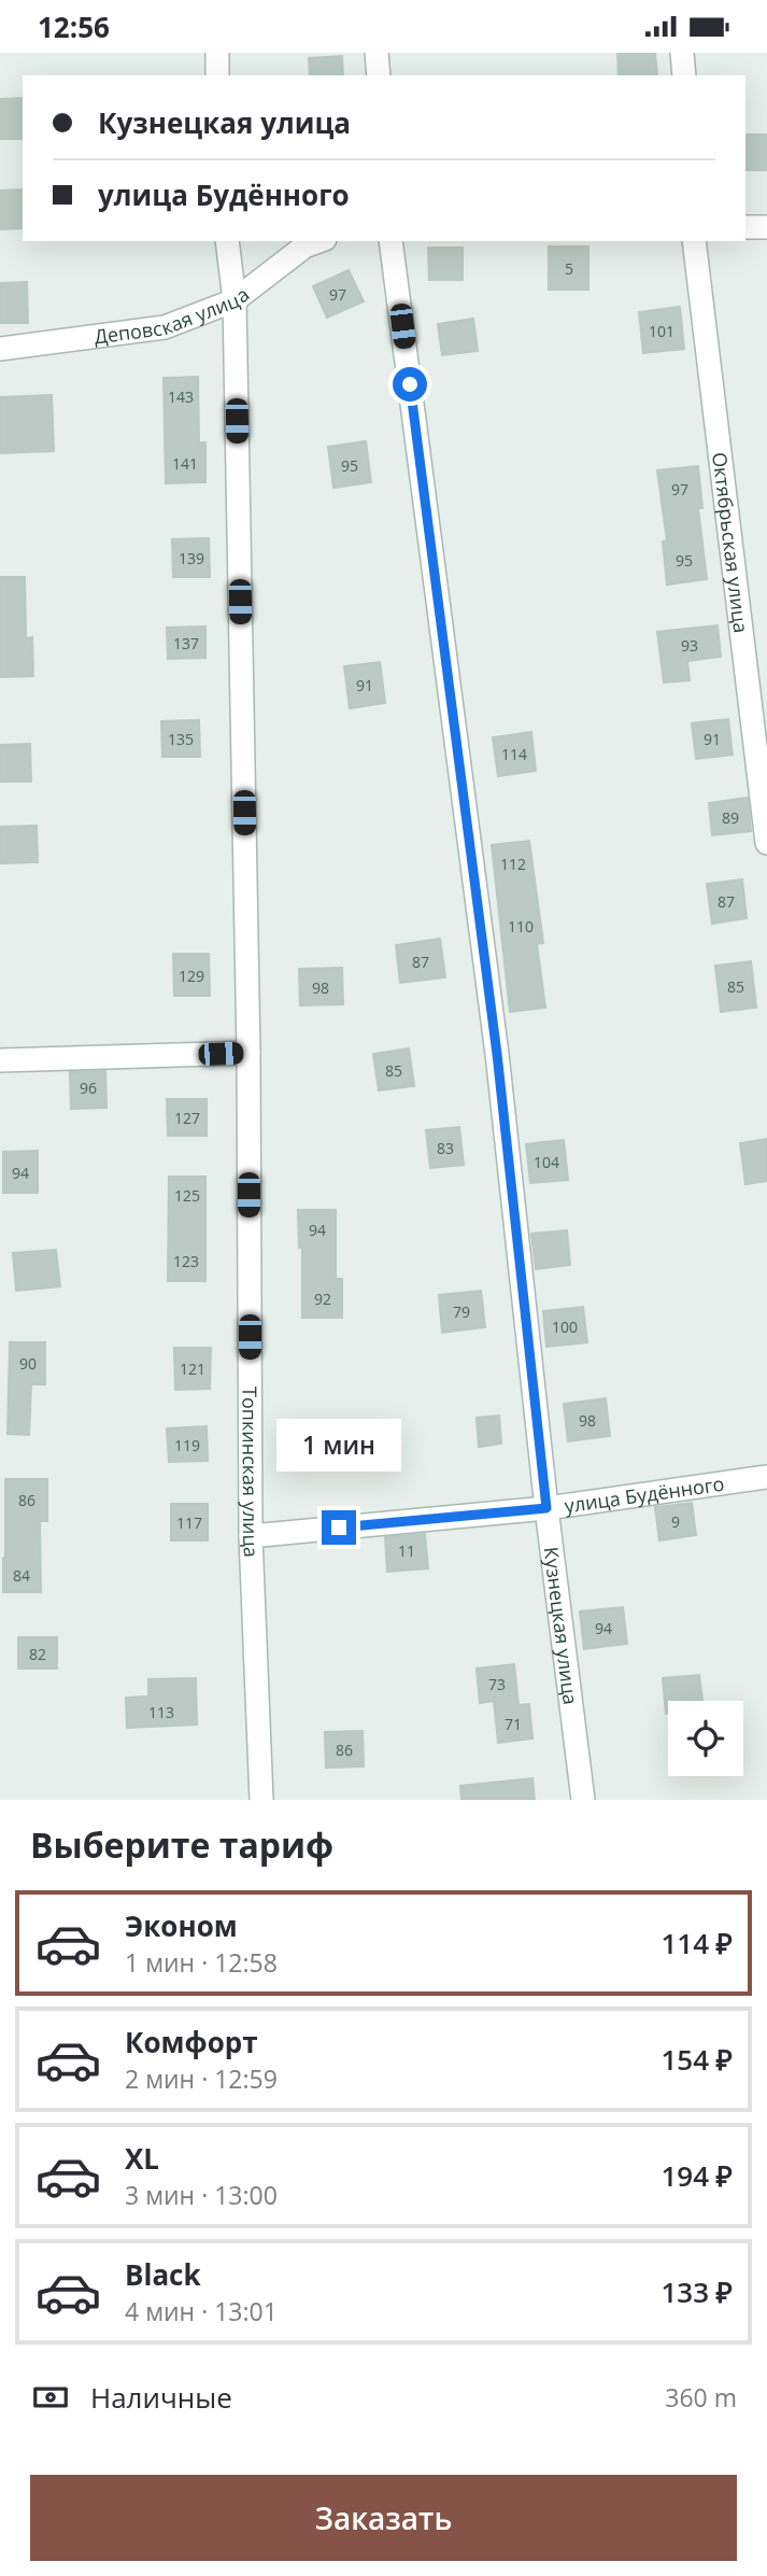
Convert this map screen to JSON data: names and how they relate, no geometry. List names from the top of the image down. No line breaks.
{"streets":{"street":["Деповская улица","Октябрьская улица","Топкинская улица","улица Будённого","Кузнецкая улица"]},"crossings":[["Деповская улица","Топкинская улица"],["Топкинская улица","улица Будённого"],["улица Будённого","Кузнецкая улица"]],"house_numbers":["5","97","101","143","141","95","97","139","95","137","93","91","135","91","114","89","112","87","110","87","129","85","98","85","96","127","83","104","94","125","94","123","92","79","100","90","121","98","119","86","9","117","11","84","94","82","73","113","71","86"],"page":{"status":"12:56","banner":["Кузнецкая улица","улица Будённого"],"bubble":"1 мин","heading":"Выберите тариф","list":[{"name":"Эконом","note":"1 мин · 12:58","value":"114 ₽"},{"name":"Комфорт","note":"2 мин · 12:59","value":"154 ₽"},{"name":"XL","note":"3 мин · 13:00","value":"194 ₽"},{"name":"Black","note":"4 мин · 13:01","value":"133 ₽"}],"pay":["Наличные","360 m"],"buttons":"Заказать"}}
